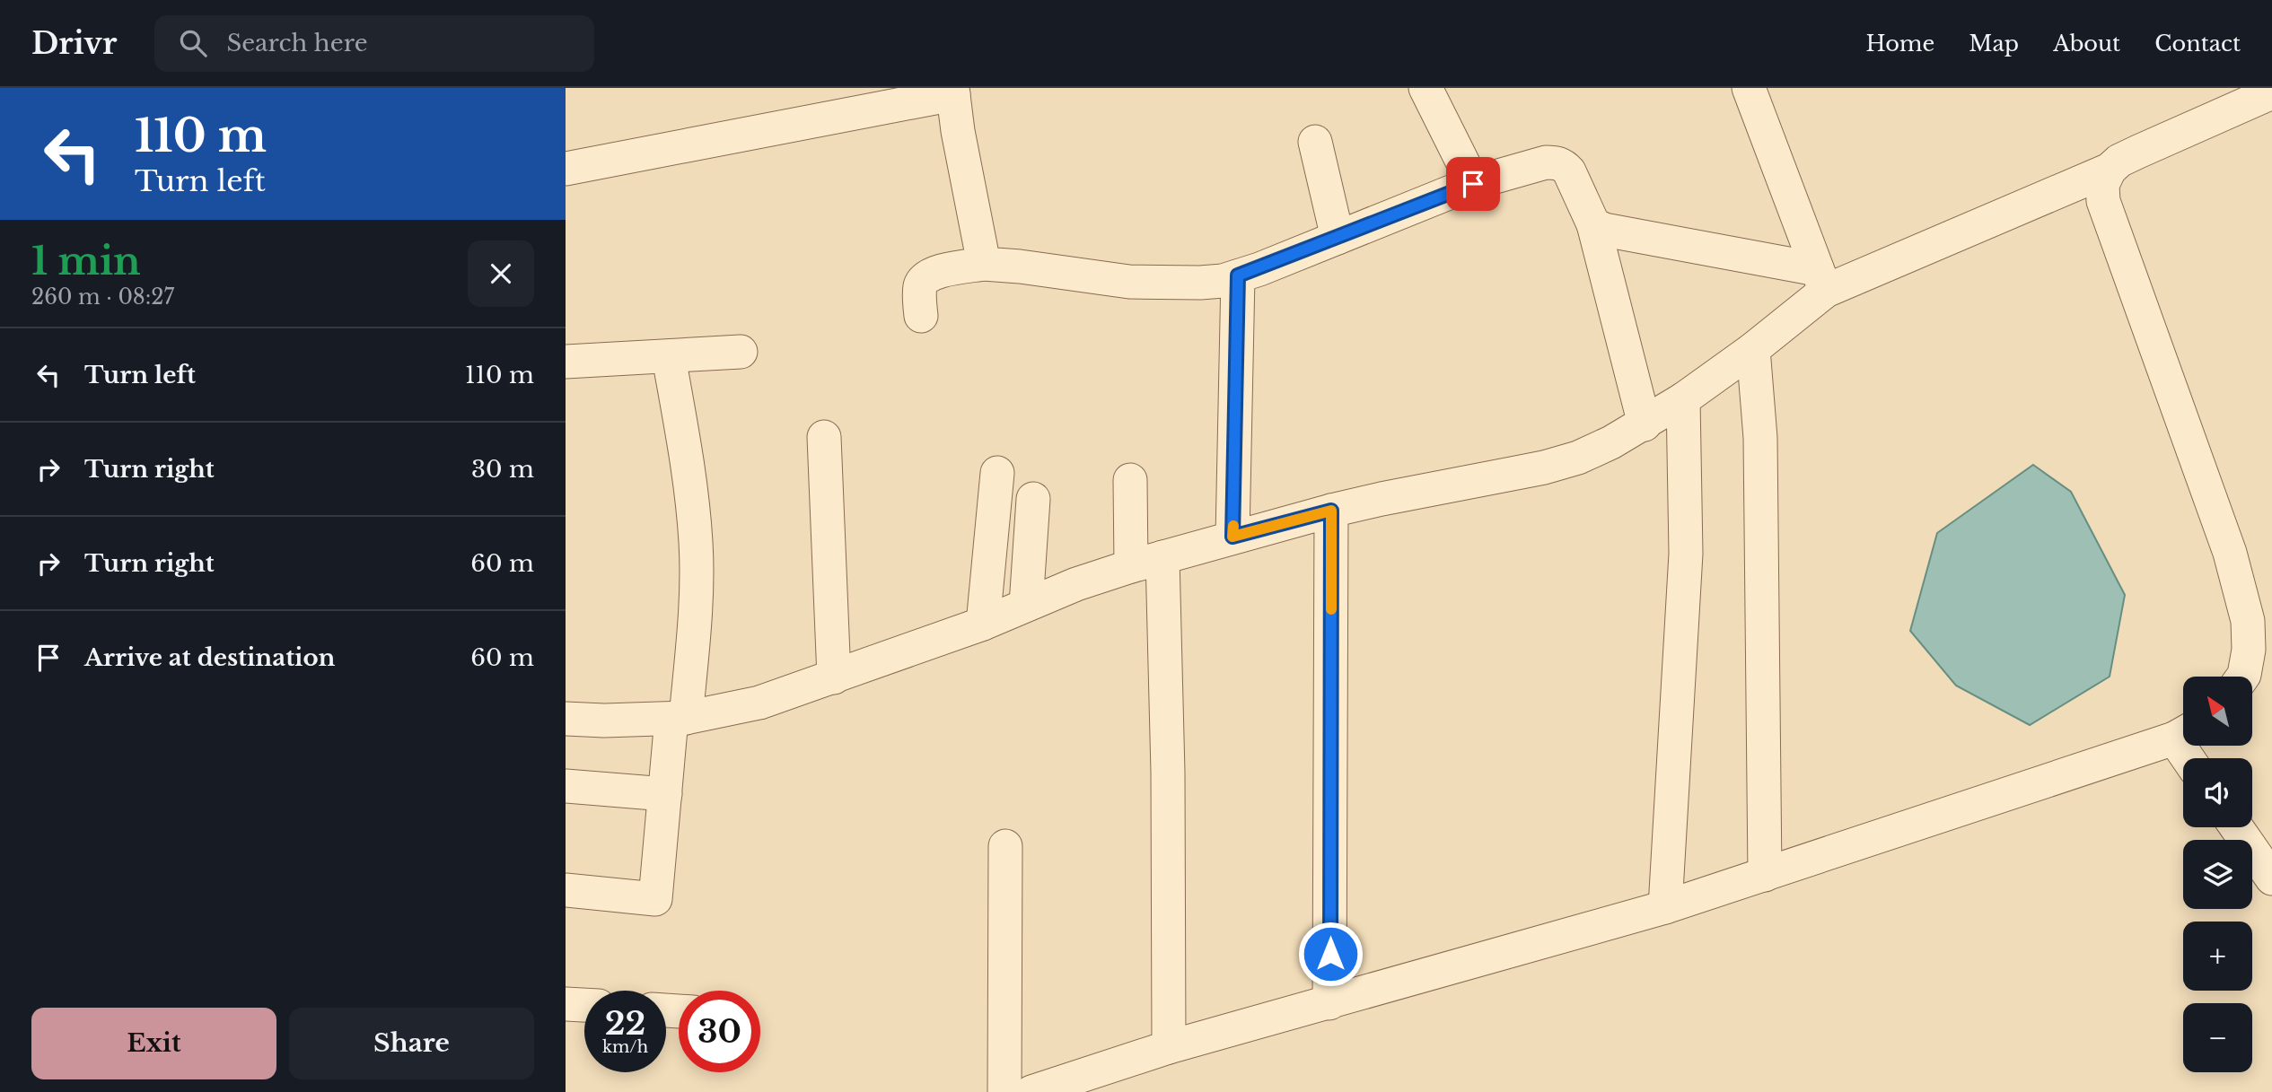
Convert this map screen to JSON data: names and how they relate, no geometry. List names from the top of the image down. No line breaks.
{"north":"top left","page":{"header":"Drivr","search":"Search here","nav":["Home","Map","About","Contact"],"turn":["110 m","Turn left"],"heading":["1 min","260 m · 08:27"],"list":[{"name":"Turn left","value":"110 m"},{"name":"Turn right","value":"30 m"},{"name":"Turn right","value":"60 m"},{"name":"Arrive at destination","value":"60 m"}],"map_buttons":["+","−"],"speed":"22 km/h","limit":"30","buttons":["Exit","Share"]}}
